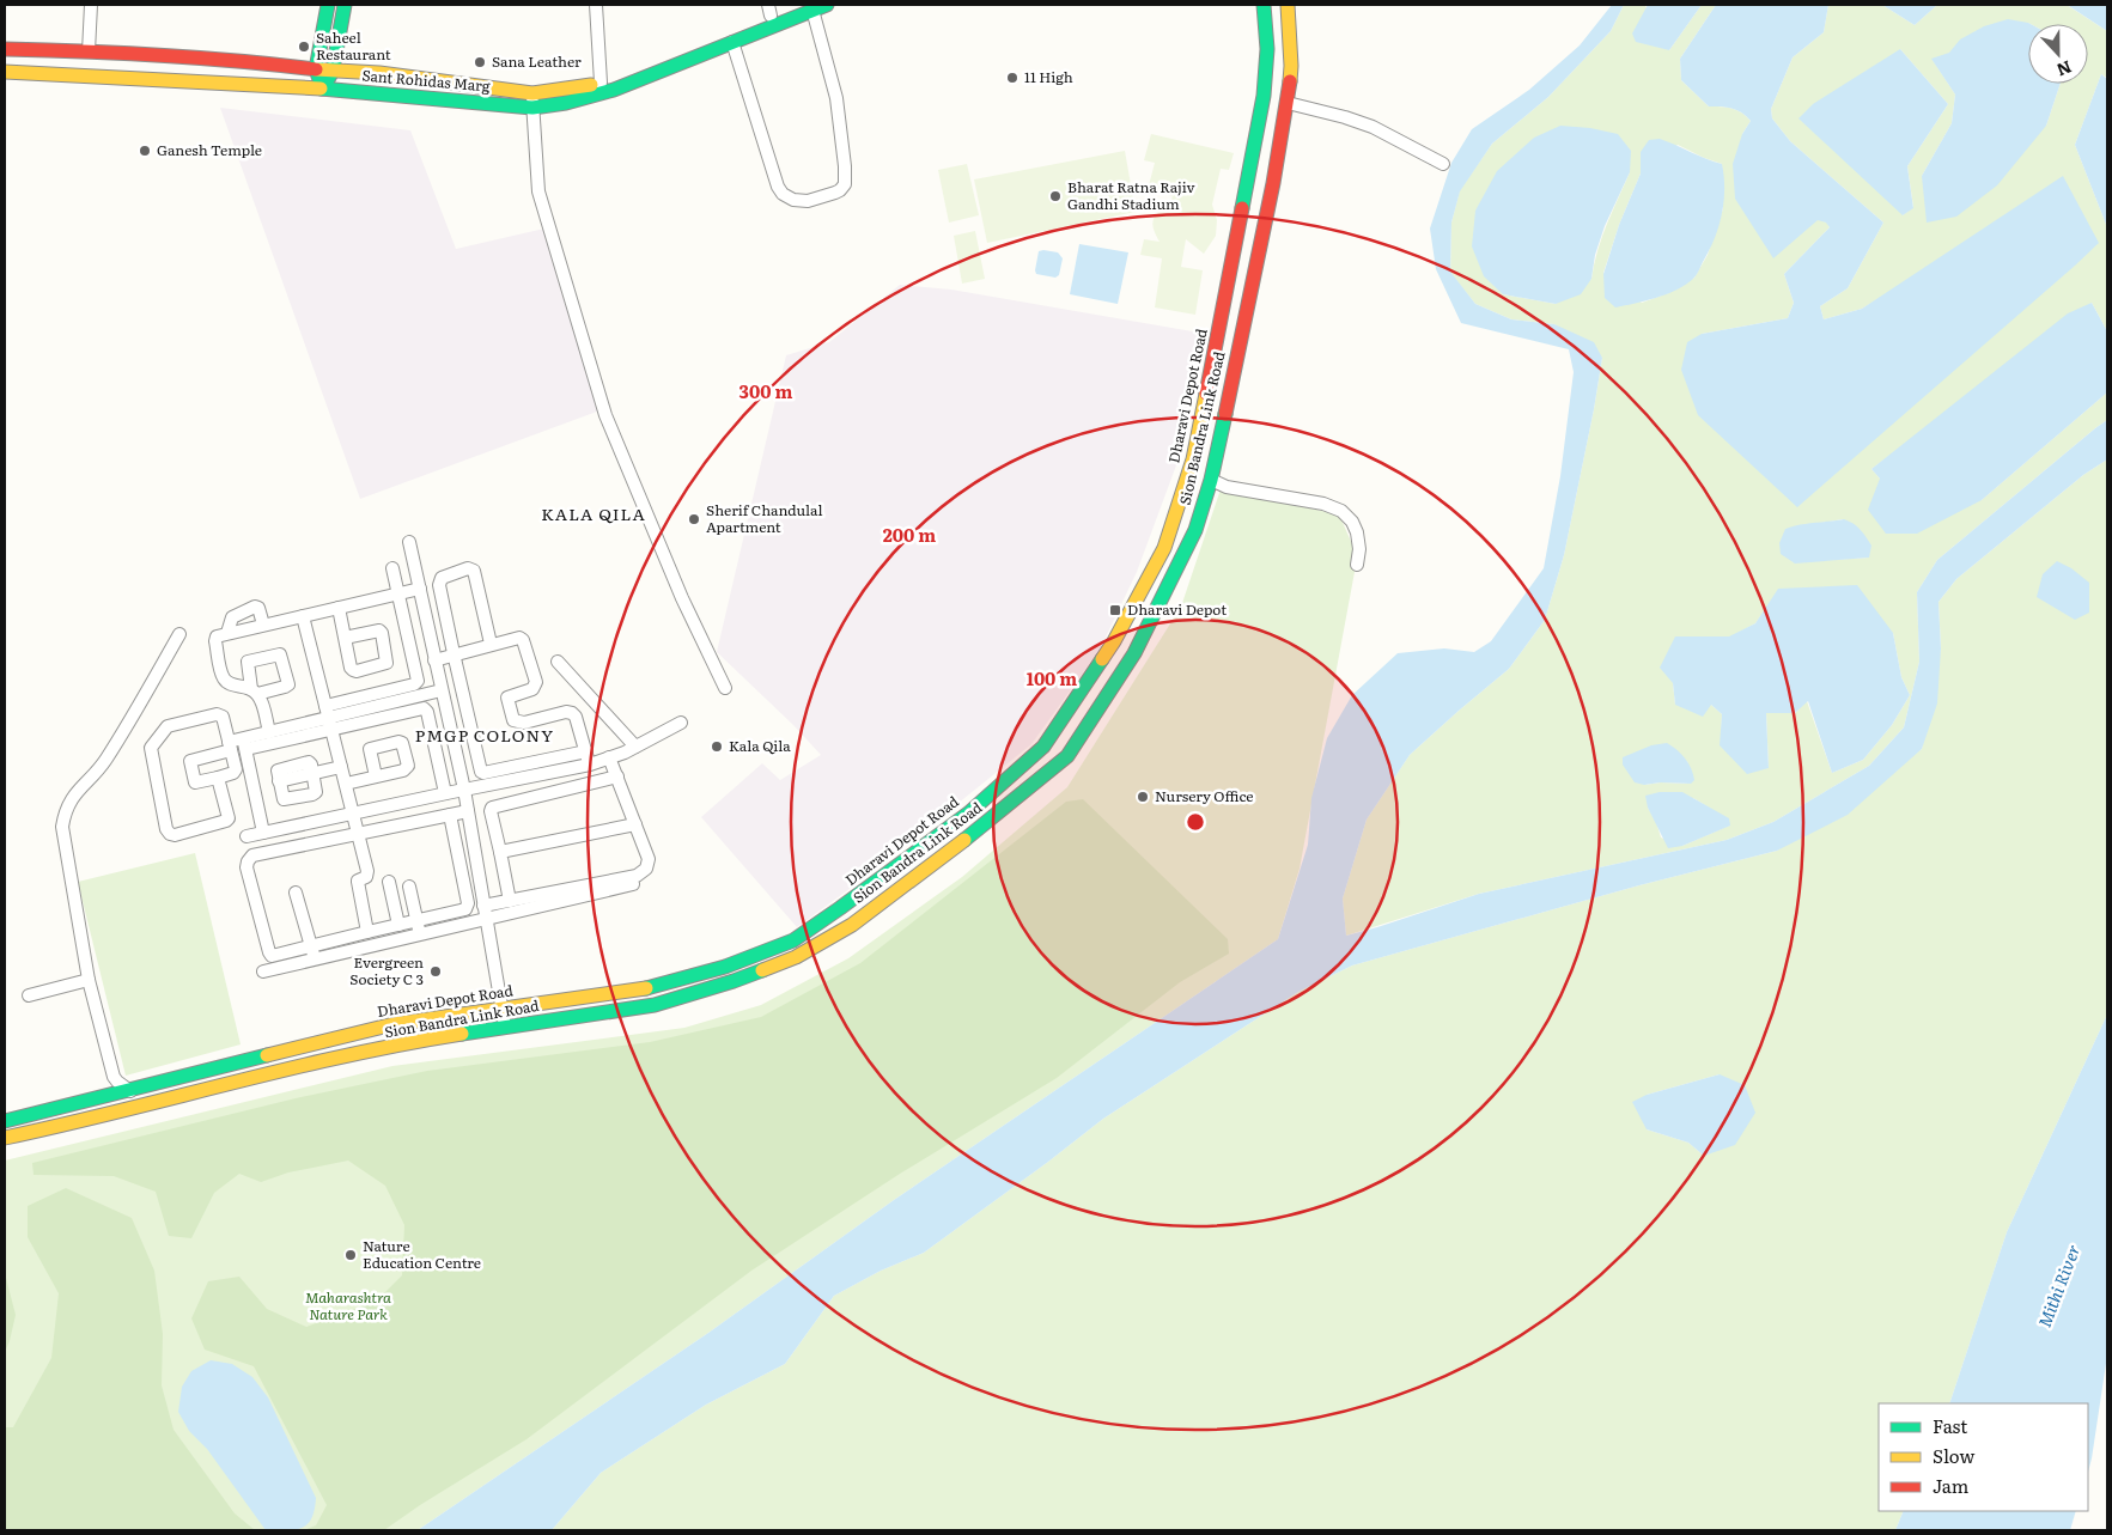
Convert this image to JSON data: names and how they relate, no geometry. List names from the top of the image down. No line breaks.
{"streets":{"main road":["Sant Rohidas Marg","Dharavi Depot Road","Sion Bandra Link Road"]},"districts":["KALA QILA","PMGP COLONY"],"water":["Mithi River"],"parks":["Maharashtra Nature Park"],"places":{"other":["Saheel Restaurant","Sana Leather","11 High","Ganesh Temple","Bharat Ratna Rajiv Gandhi Stadium","Sherif Chandulal Apartment","Kala Qila","Nursery Office","Evergreen Society C 3","Nature Education Centre"],"transit":["Dharavi Depot"]},"legend":["Fast","Slow","Jam"],"north":"bottom","rings":["300 m","200 m","100 m"]}
